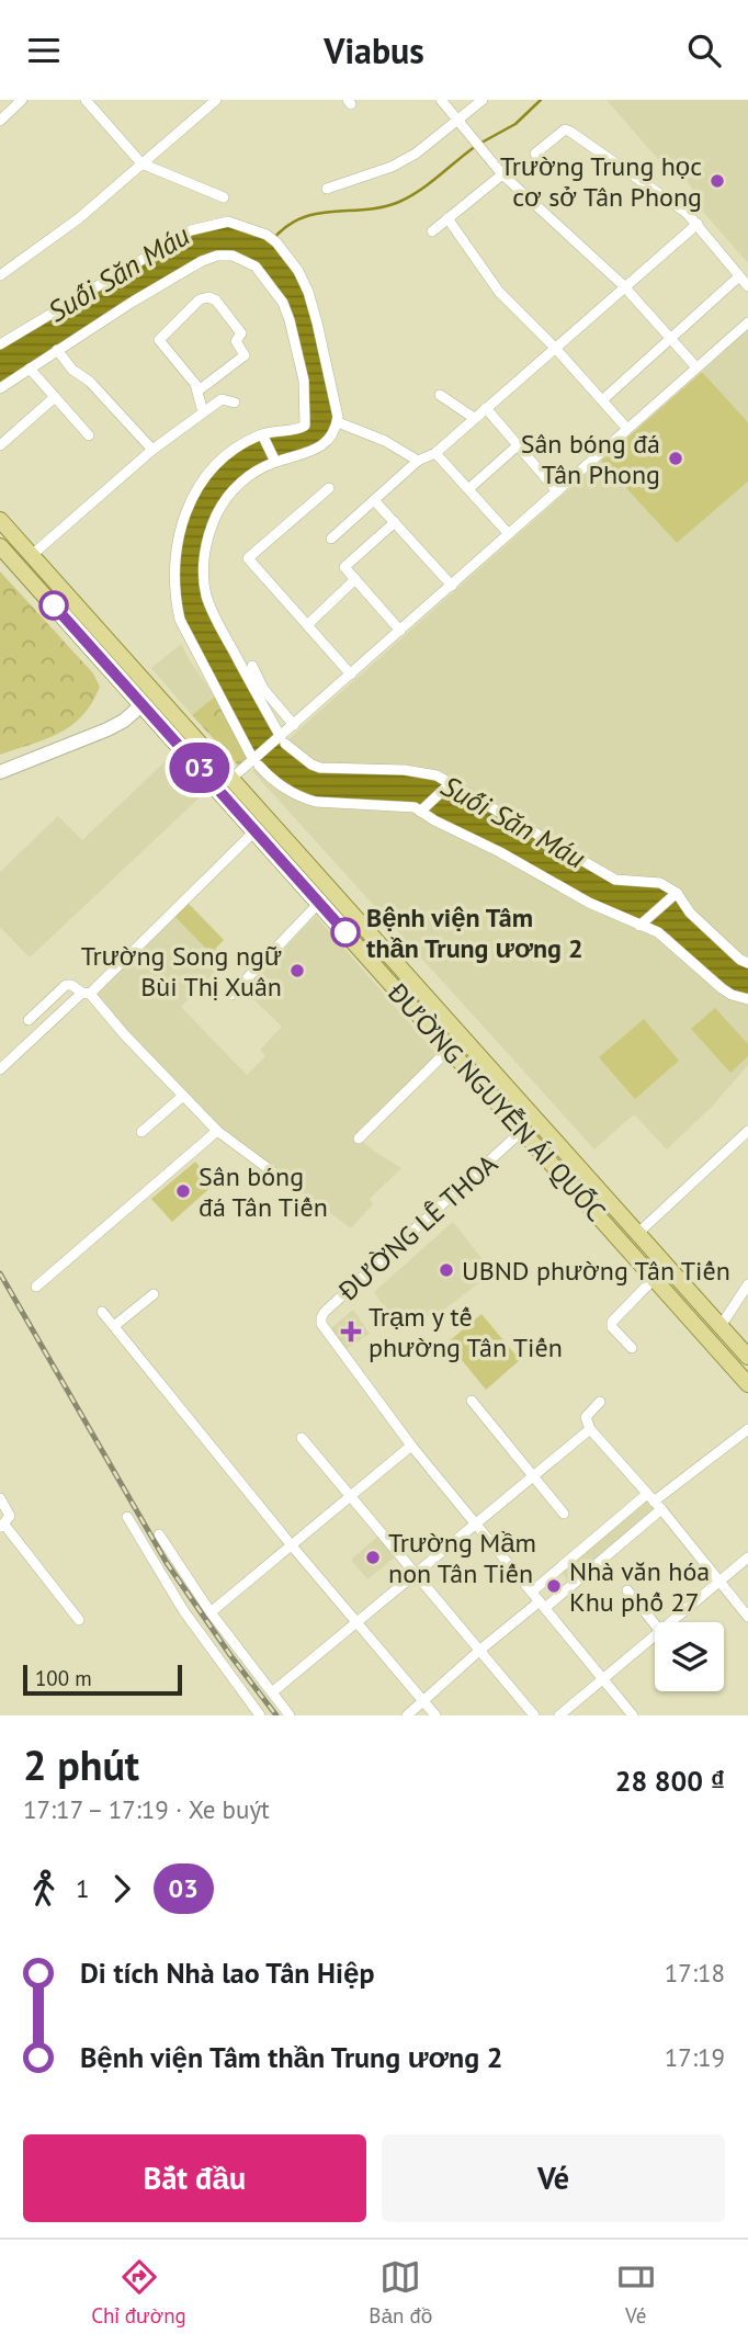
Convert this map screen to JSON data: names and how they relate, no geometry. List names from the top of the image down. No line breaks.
{"streets":{"main road":["ĐƯỜNG NGUYỄN ÁI QUỐC"],"street":["ĐƯỜNG LÊ THOA"]},"crossings":[["ĐƯỜNG NGUYỄN ÁI QUỐC","ĐƯỜNG LÊ THOA"]],"water":["Suối Săn Máu"],"places":{"other":["Trường Trung học cơ sở Tân Phong","Sân bóng đá Tân Phong","Bệnh viện Tâm thần Trung ương 2","Trường Song ngữ Bùi Thị Xuân","Sân bóng đá Tân Tiến","UBND phường Tân Tiến","Trường Mầm non Tân Tiến","Nhà văn hóa Khu phố 27"],"health":["Trạm y tế phường Tân Tiến"]},"lines":["bus line 03"],"scale_bar":"100 m","page":{"header":"Viabus","on_map":"03","scale":"100 m","heading":["2 phút","17:17 – 17:19 · Xe buýt","28 800 ₫"],"legs":["1","03"],"list":[{"name":"Di tích Nhà lao Tân Hiệp","value":"17:18"},{"name":"Bệnh viện Tâm thần Trung ương 2","value":"17:19"}],"buttons":["Bắt đầu","Vé"],"tabs":["Chỉ đường","Bản đồ","Vé"]}}
